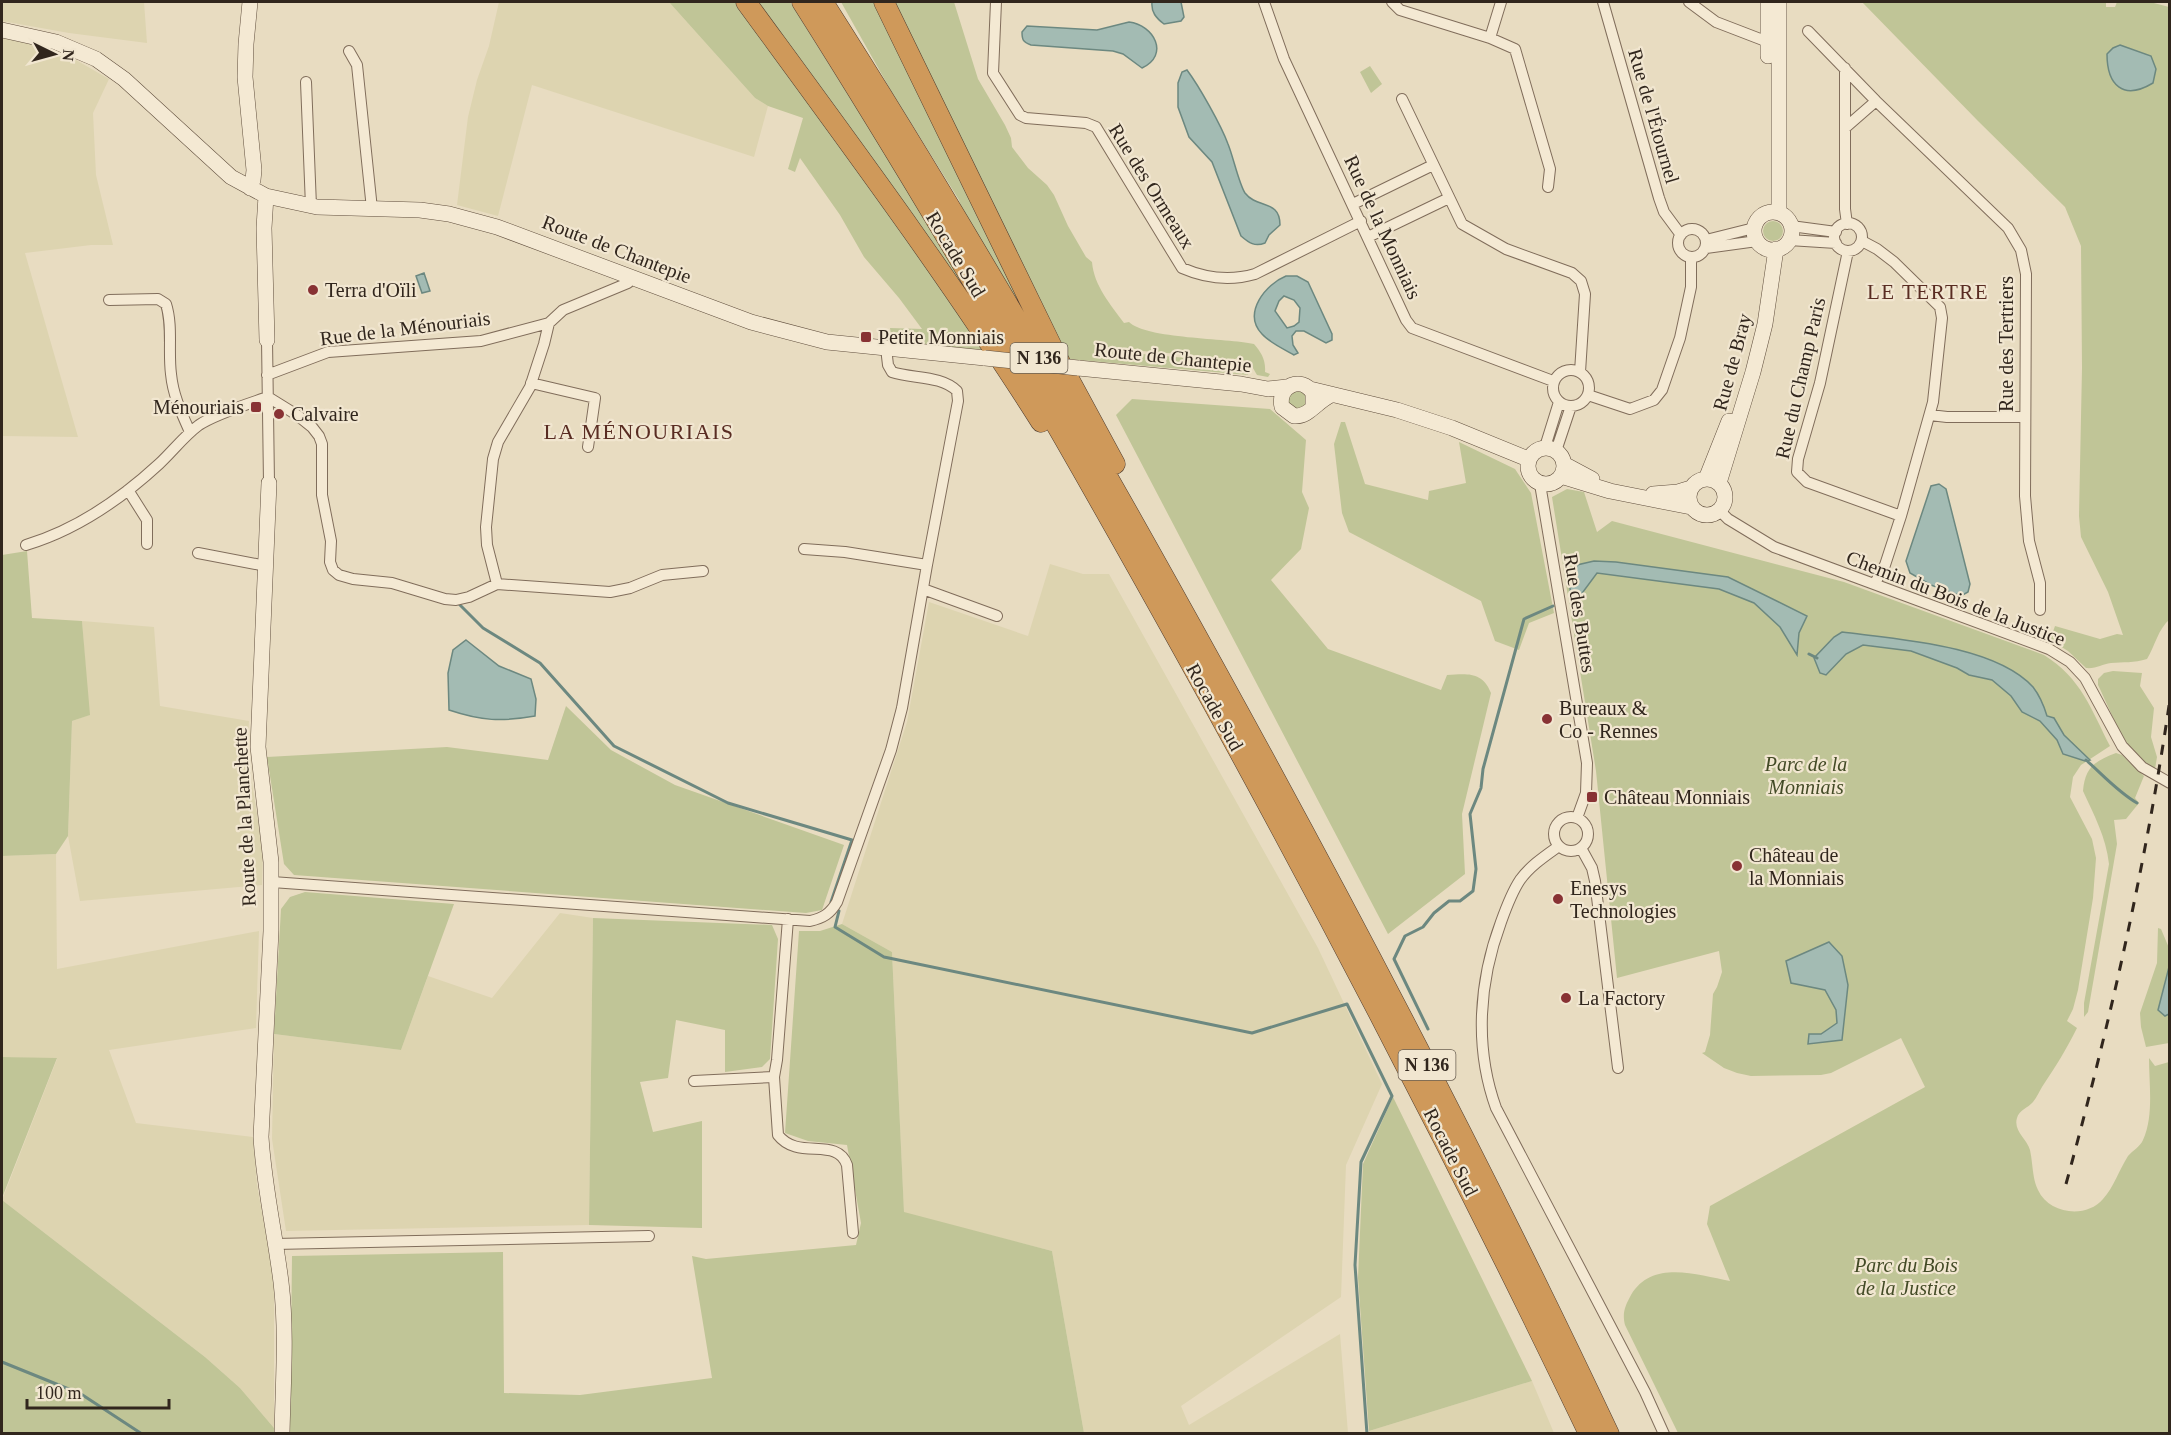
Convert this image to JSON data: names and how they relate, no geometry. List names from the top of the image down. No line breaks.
{"streets":{"highway":["Rocade Sud","N 136"],"street":["Rue de l'Étournel","Rue des Ormeaux","Rue de la Monniais","Route de Chantepie","Rue de la Ménouriais","Rue des Tertriers","Rue de Bray","Rue du Champ Paris","Chemin du Bois de la Justice","Rue des Buttes","Route de la Planchette"]},"crossings":[["Rue des Ormeaux","Rue de la Monniais"],["Route de Chantepie","Rue de la Ménouriais"],["Route de Chantepie","Route de la Planchette"],["Rue de la Ménouriais","Route de la Planchette"],["Rue de Bray","Chemin du Bois de la Justice"]],"districts":["LE TERTRE","LA MÉNOURIAIS"],"parks":["Parc de la Monniais","Parc du Bois de la Justice"],"places":{"other":["Terra d'Oïli","Calvaire","Bureaux & Co - Rennes","Château de la Monniais","Enesys Technologies","La Factory"],"transit":["Petite Monniais","Ménouriais","Château Monniais"]},"scale_bar":"100 m","north":"right"}
